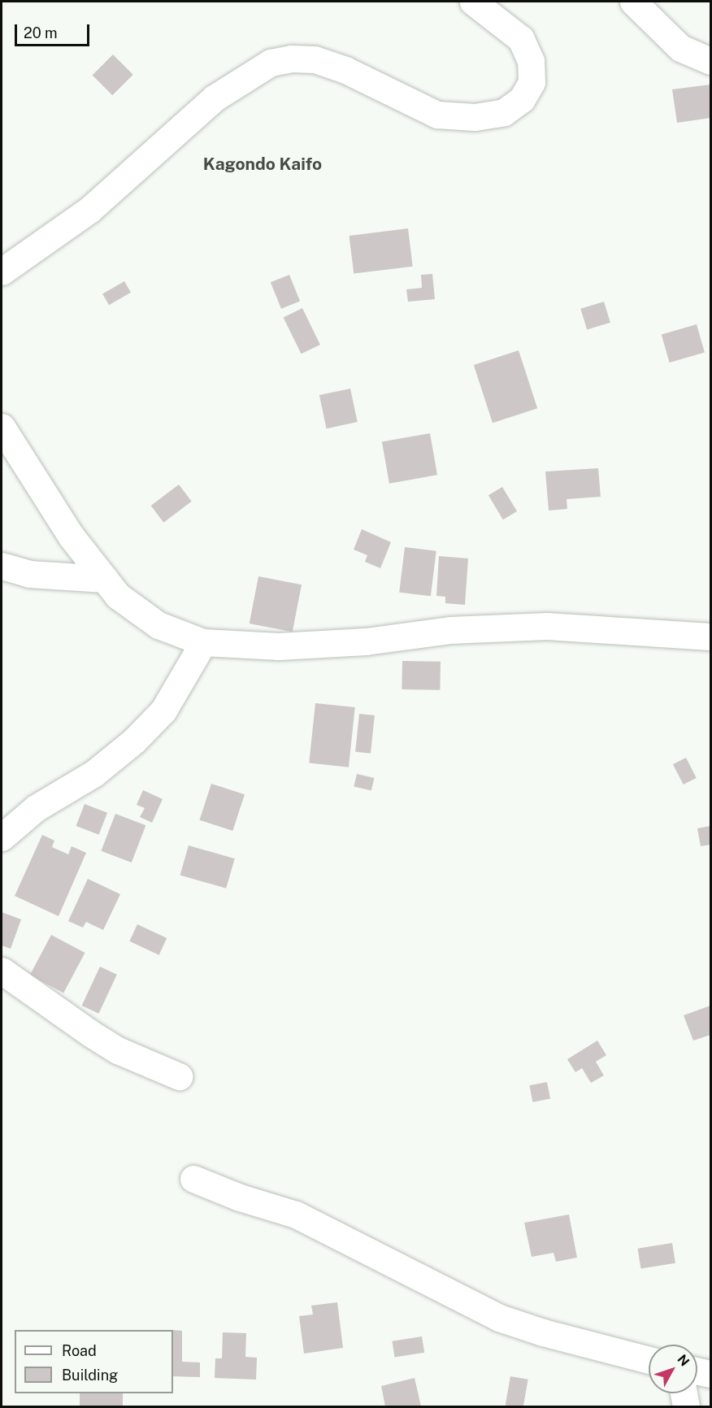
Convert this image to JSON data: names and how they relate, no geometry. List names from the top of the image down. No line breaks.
{"districts":["Kagondo Kaifo"],"legend":["Road","Building"],"scale_bar":"20 m","north":"top right"}
